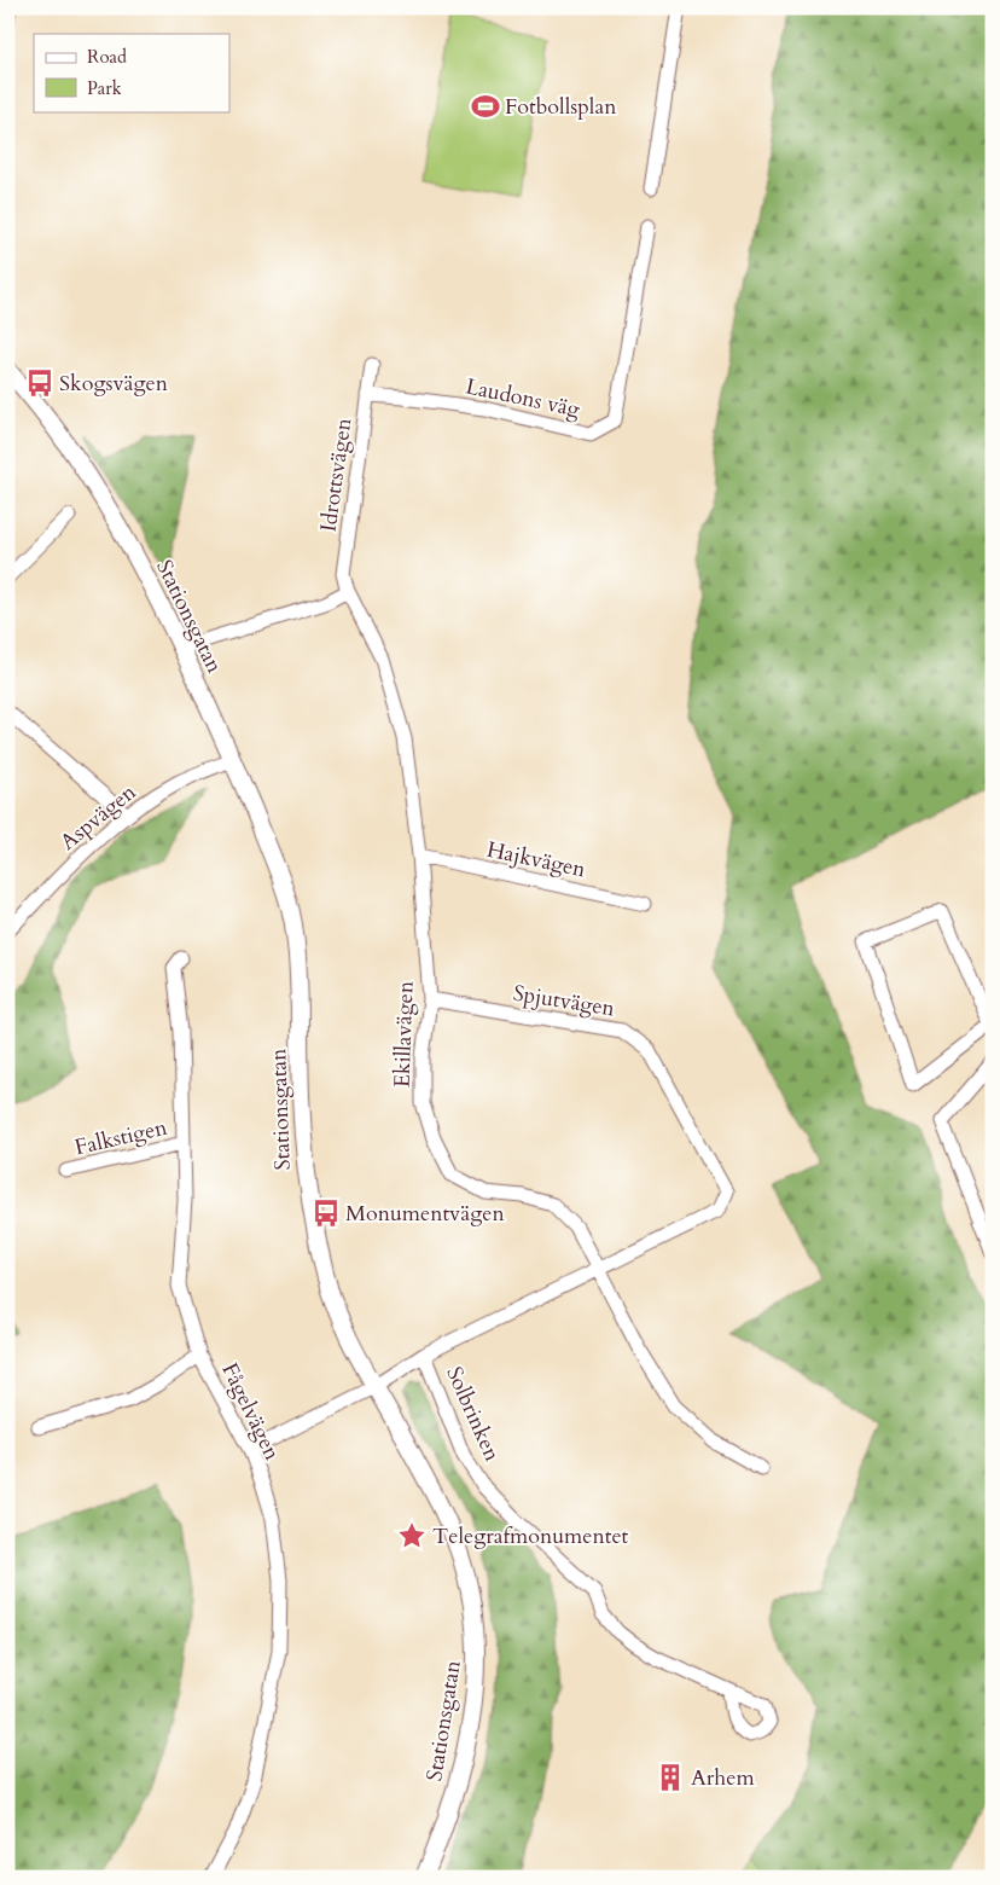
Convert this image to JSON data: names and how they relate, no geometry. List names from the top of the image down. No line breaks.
{"streets":{"street":["Laudons väg","Idrottsvägen","Stationsgatan","Aspvägen","Hajkvägen","Spjutvägen","Ekillavägen","Falkstigen","Fågelvägen","Solbrinken"]},"crossings":[["Laudons väg","Idrottsvägen"],["Idrottsvägen","Ekillavägen"],["Stationsgatan","Aspvägen"],["Hajkvägen","Ekillavägen"],["Spjutvägen","Ekillavägen"],["Falkstigen","Fågelvägen"]],"places":{"sports":["Fotbollsplan"],"bus stop":["Skogsvägen","Monumentvägen"],"place":["Telegrafmonumentet"],"building":["Arhem"]},"legend":["Road","Park"]}
